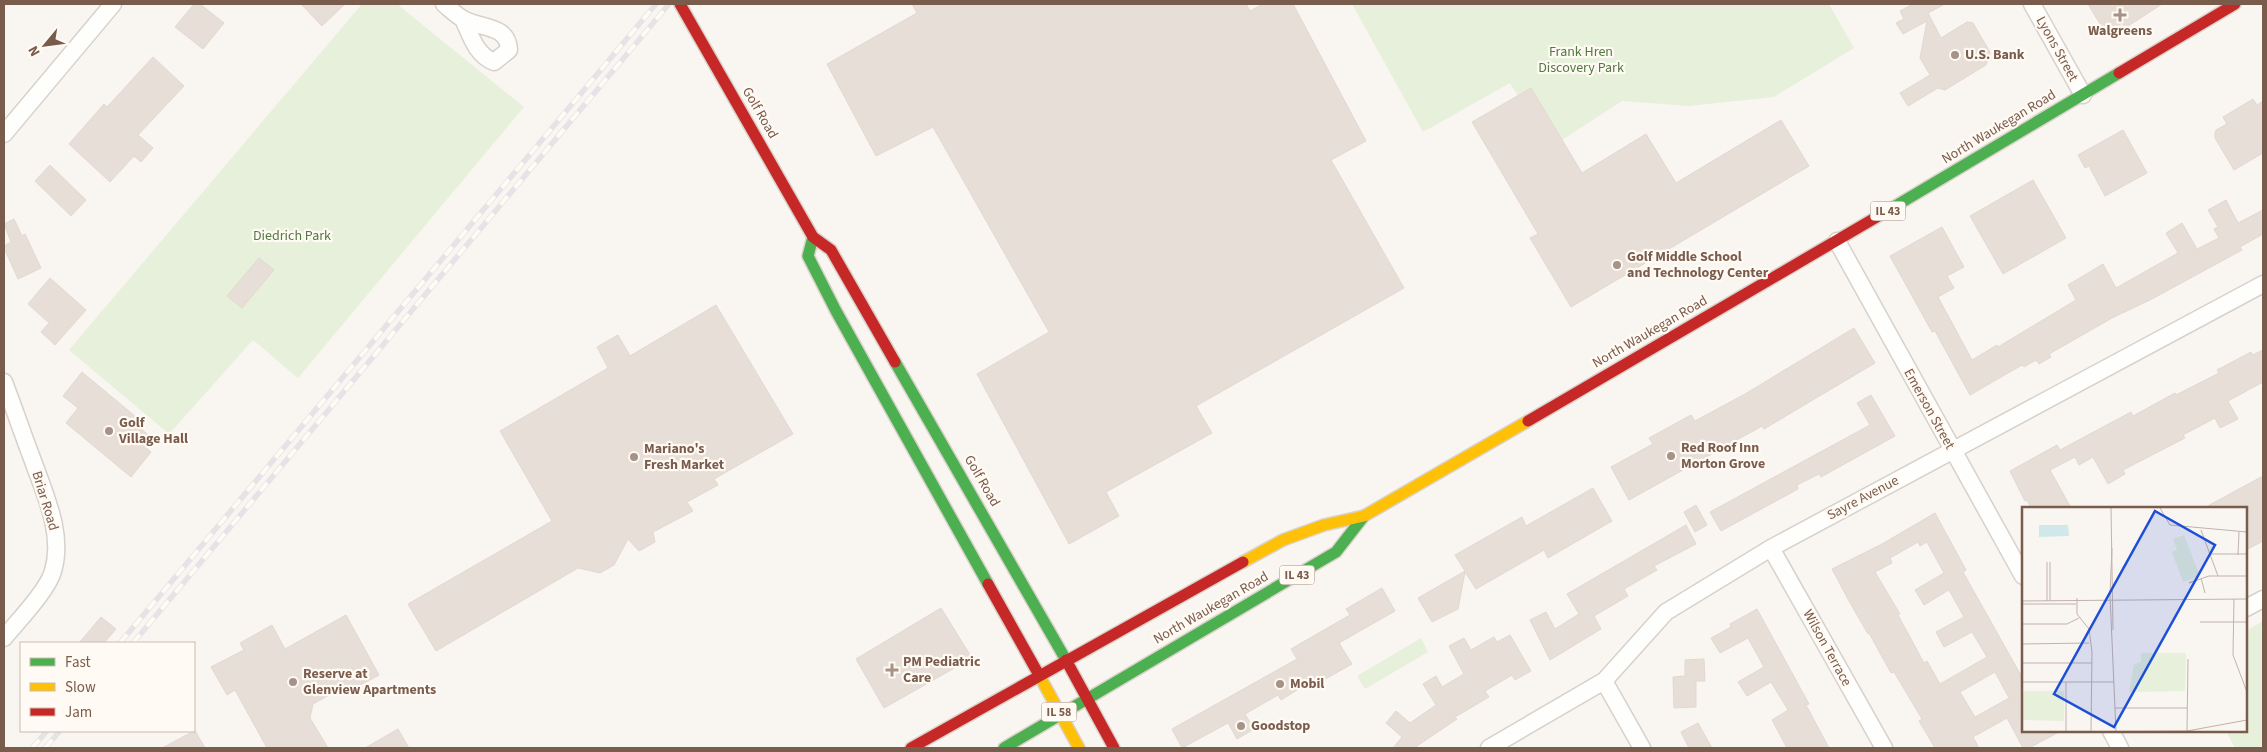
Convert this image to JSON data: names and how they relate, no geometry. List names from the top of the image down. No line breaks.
{"streets":{"main road":["Golf Road","North Waukegan Road","IL 43","IL 58"],"street":["Lyons Street","Emerson Street","Sayre Avenue","Briar Road","Wilson Terrace"]},"crossings":[["Lyons Street","North Waukegan Road"],["Golf Road","North Waukegan Road"],["Golf Road","IL 43"],["North Waukegan Road","IL 43"],["North Waukegan Road","Emerson Street"],["IL 43","IL 58"],["Emerson Street","Sayre Avenue"],["Sayre Avenue","Wilson Terrace"]],"parks":["Frank Hren Discovery Park","Diedrich Park"],"places":{"health":["Walgreens","PM Pediatric Care"],"other":["U.S. Bank","Golf Middle School and Technology Center","Golf Village Hall","Red Roof Inn Morton Grove","Mariano's Fresh Market","Reserve at Glenview Apartments","Mobil","Goodstop"]},"legend":["Fast","Slow","Jam"],"north":"bottom left"}
